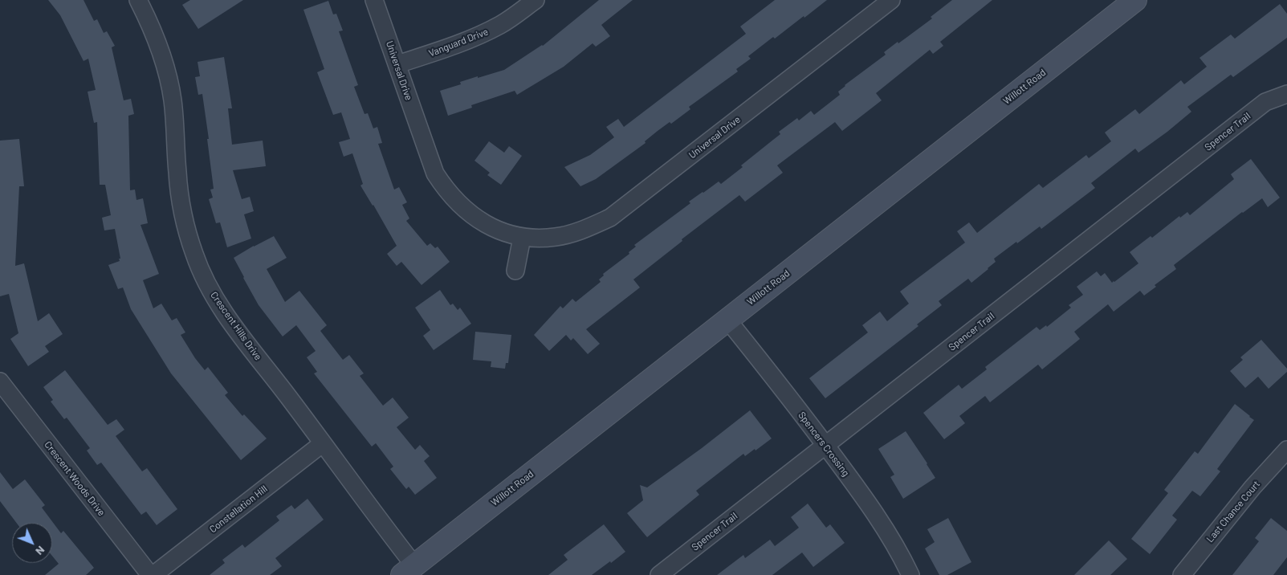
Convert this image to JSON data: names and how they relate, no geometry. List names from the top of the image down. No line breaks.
{"streets":{"main road":["Willott Road"],"street":["Vanguard Drive","Universal Drive","Spencer Trail","Crescent Hills Drive","Spencers Crossing","Crescent Woods Drive","Constellation Hill","Last Chance Court"]},"crossings":[["Vanguard Drive","Universal Drive"],["Willott Road","Crescent Hills Drive"],["Willott Road","Spencers Crossing"],["Spencer Trail","Spencers Crossing"],["Crescent Hills Drive","Constellation Hill"]],"north":"bottom right"}
